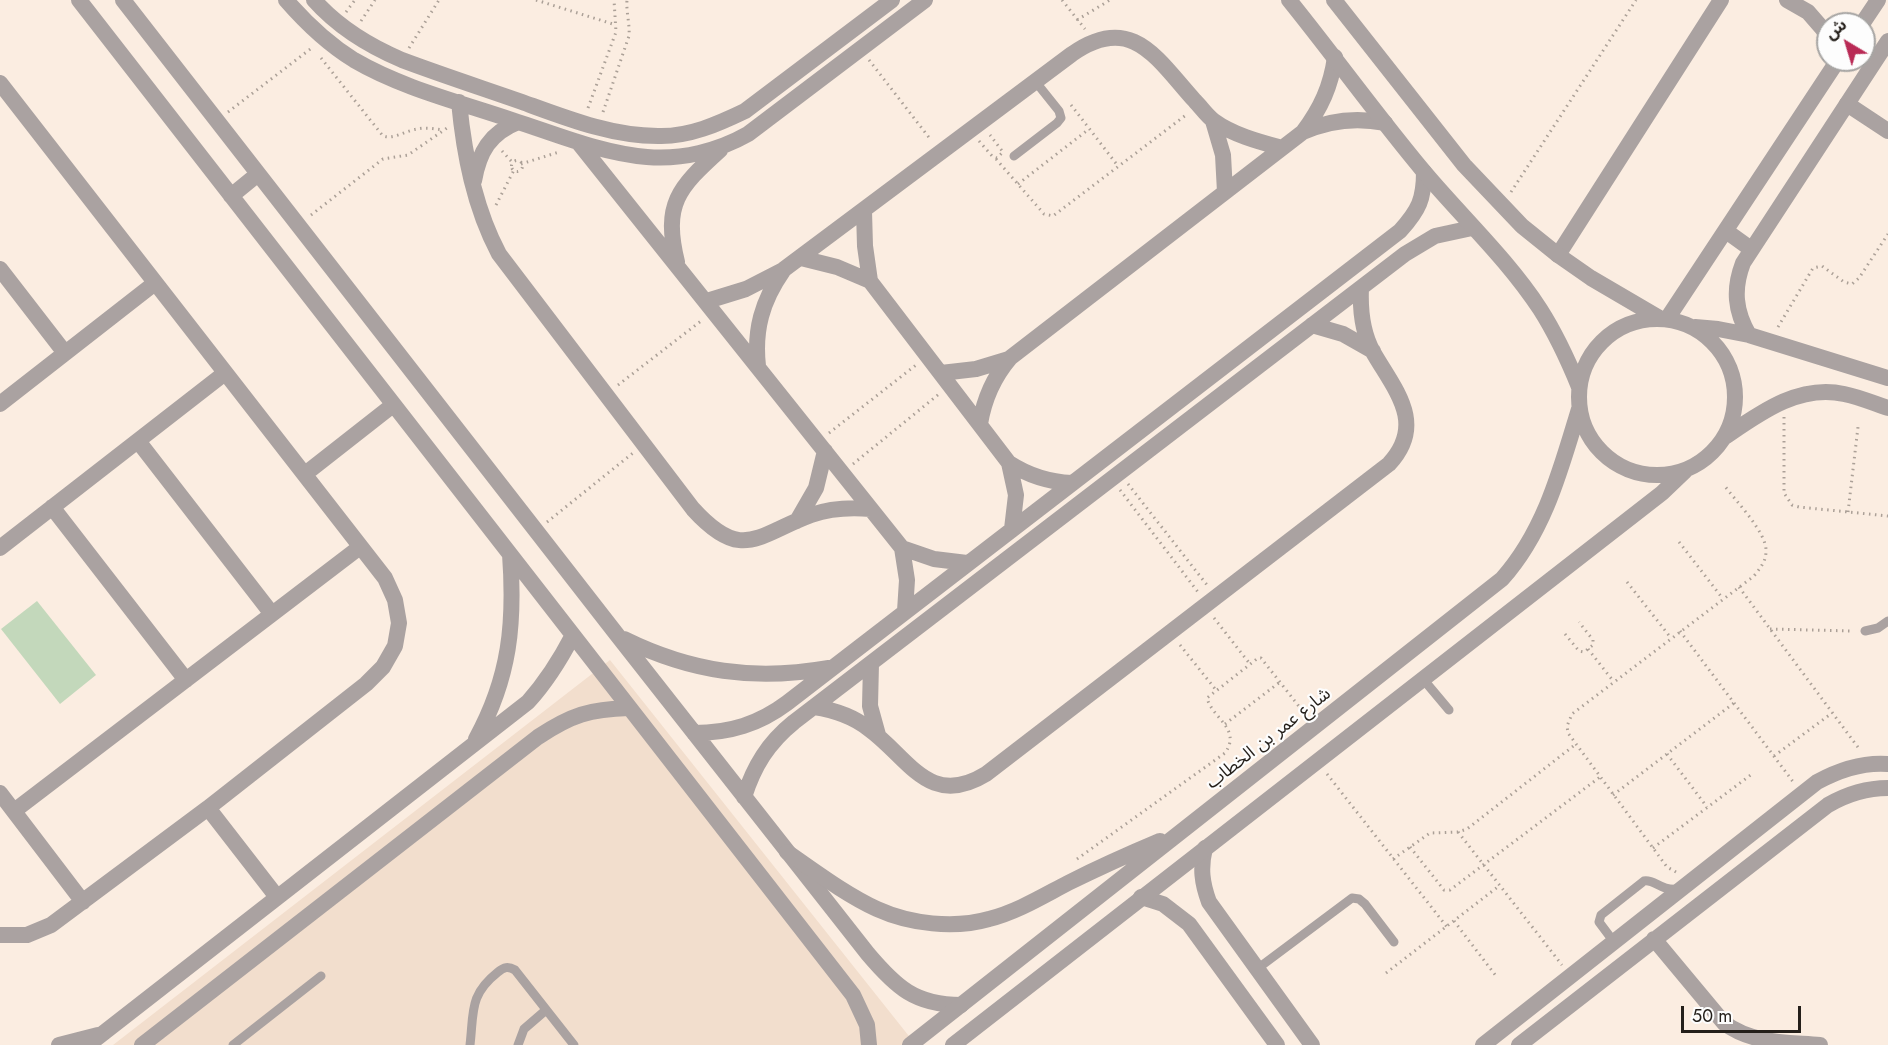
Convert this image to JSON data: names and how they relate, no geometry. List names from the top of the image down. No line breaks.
{"streets":{"street":["شارع عمر بن الخطاب"]},"scale_bar":"50 m","north":"top left"}
